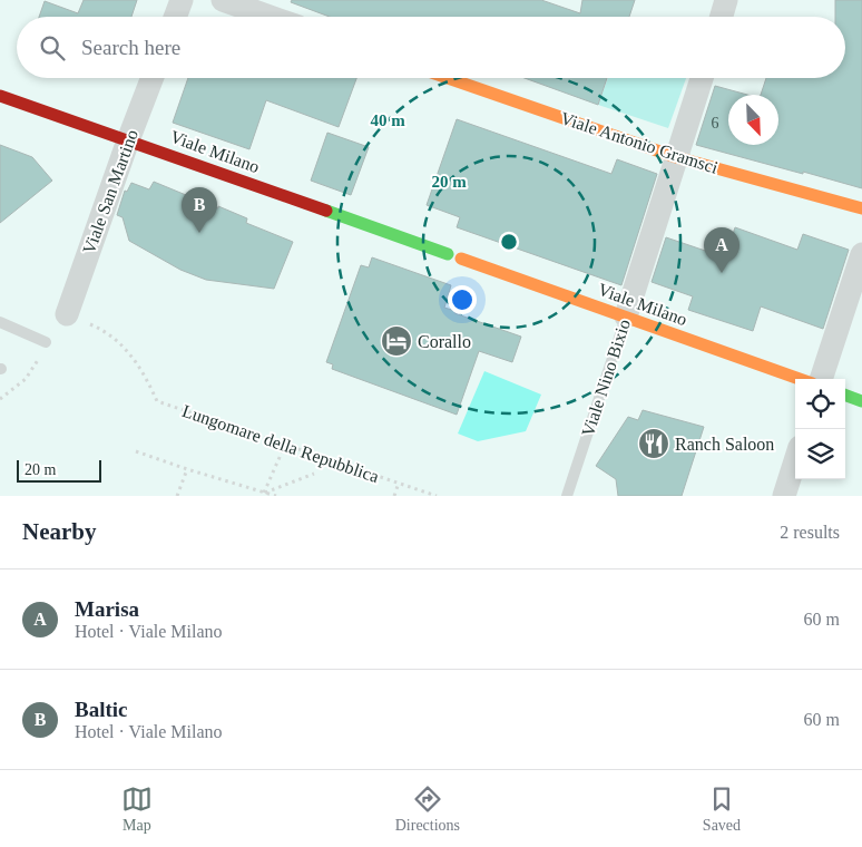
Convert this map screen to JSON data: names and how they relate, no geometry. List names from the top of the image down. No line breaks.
{"streets":{"street":["Viale Antonio Gramsci","Viale Milano","Viale San Martino","Viale Nino Bixio"],"path":["Lungomare della Repubblica"]},"crossings":[["Viale Antonio Gramsci","Viale Nino Bixio"],["Viale Milano","Viale San Martino"],["Viale Milano","Viale Nino Bixio"],["Viale San Martino","Lungomare della Repubblica"]],"places":{"hotel":["Corallo"],"restaurant":["Ranch Saloon"]},"house_numbers":["6"],"scale_bar":"20 m","north":"bottom right","page":{"search":"Search here","pins":["B","A"],"scale":"20 m","heading":["Nearby","2 results"],"list":[{"mark":"A","name":"Marisa","note":"Hotel · Viale Milano","value":"60 m"},{"mark":"B","name":"Baltic","note":"Hotel · Viale Milano","value":"60 m"}],"nav":["Map","Directions","Saved"]},"rings":["40 m","20 m"]}
